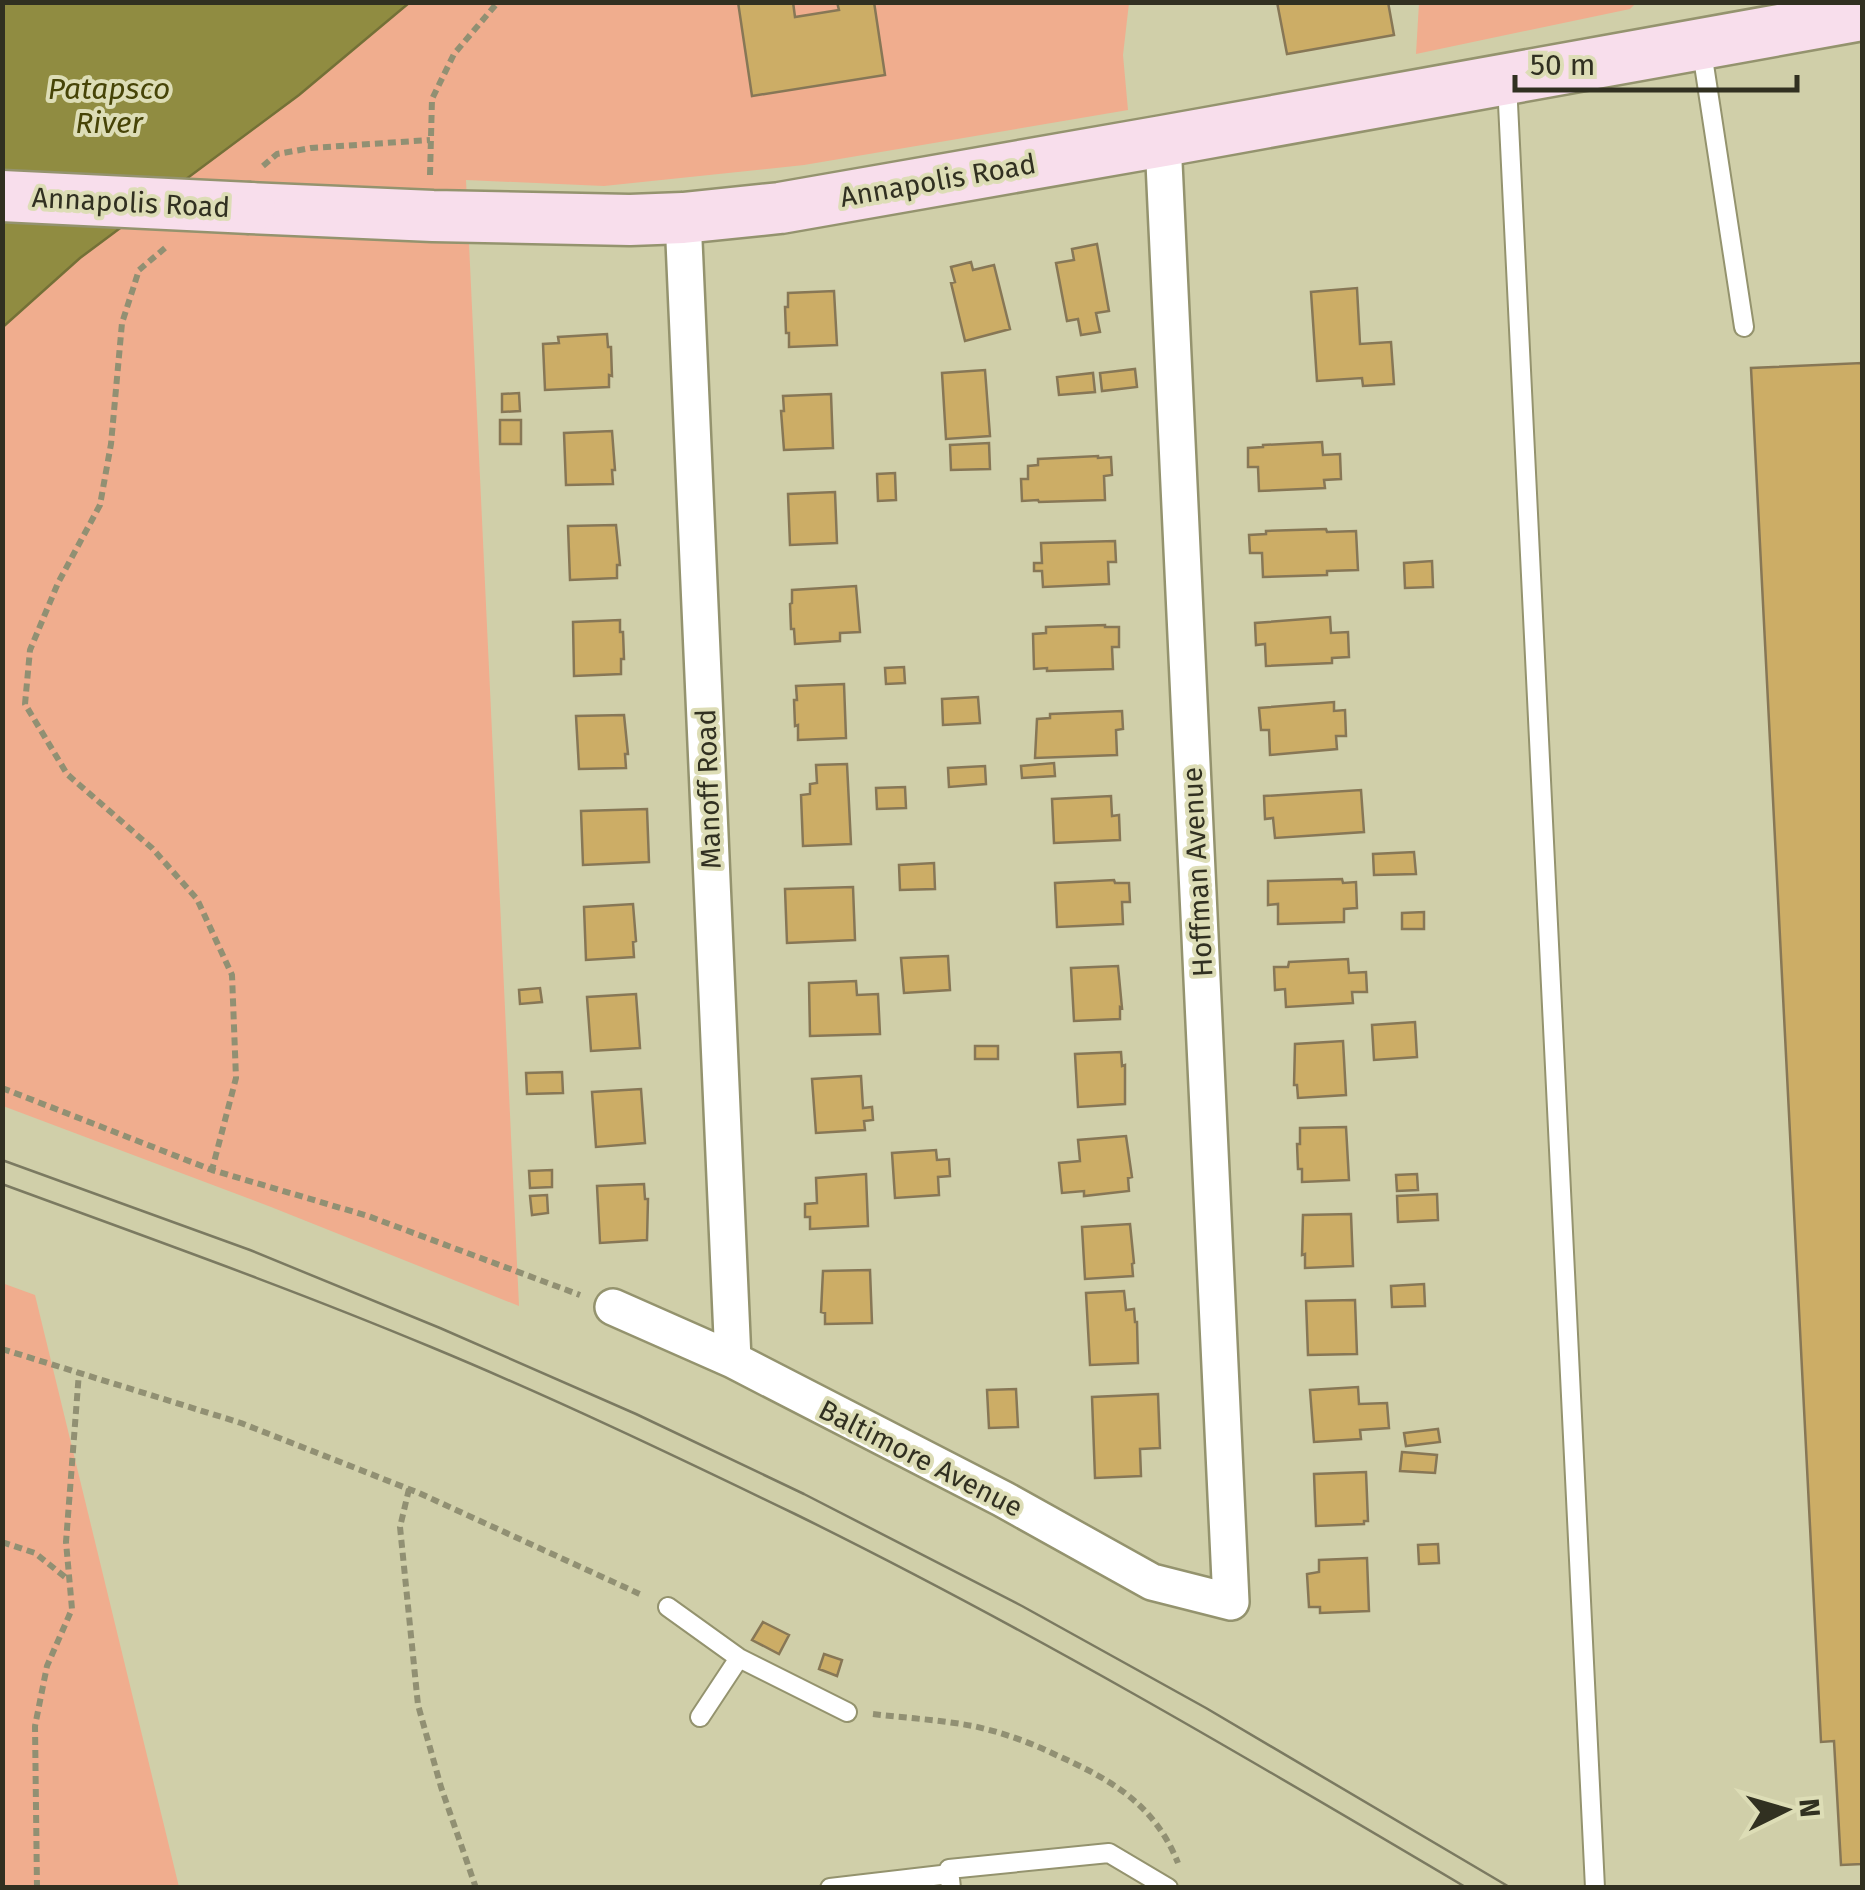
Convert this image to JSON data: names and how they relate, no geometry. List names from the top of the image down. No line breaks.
{"streets":{"main road":["Annapolis Road"],"street":["Manoff Road","Hoffman Avenue","Baltimore Avenue"]},"crossings":[["Annapolis Road","Manoff Road"],["Annapolis Road","Hoffman Avenue"],["Manoff Road","Baltimore Avenue"],["Hoffman Avenue","Baltimore Avenue"]],"water":["Patapsco River"],"scale_bar":"50 m","north":"right"}
